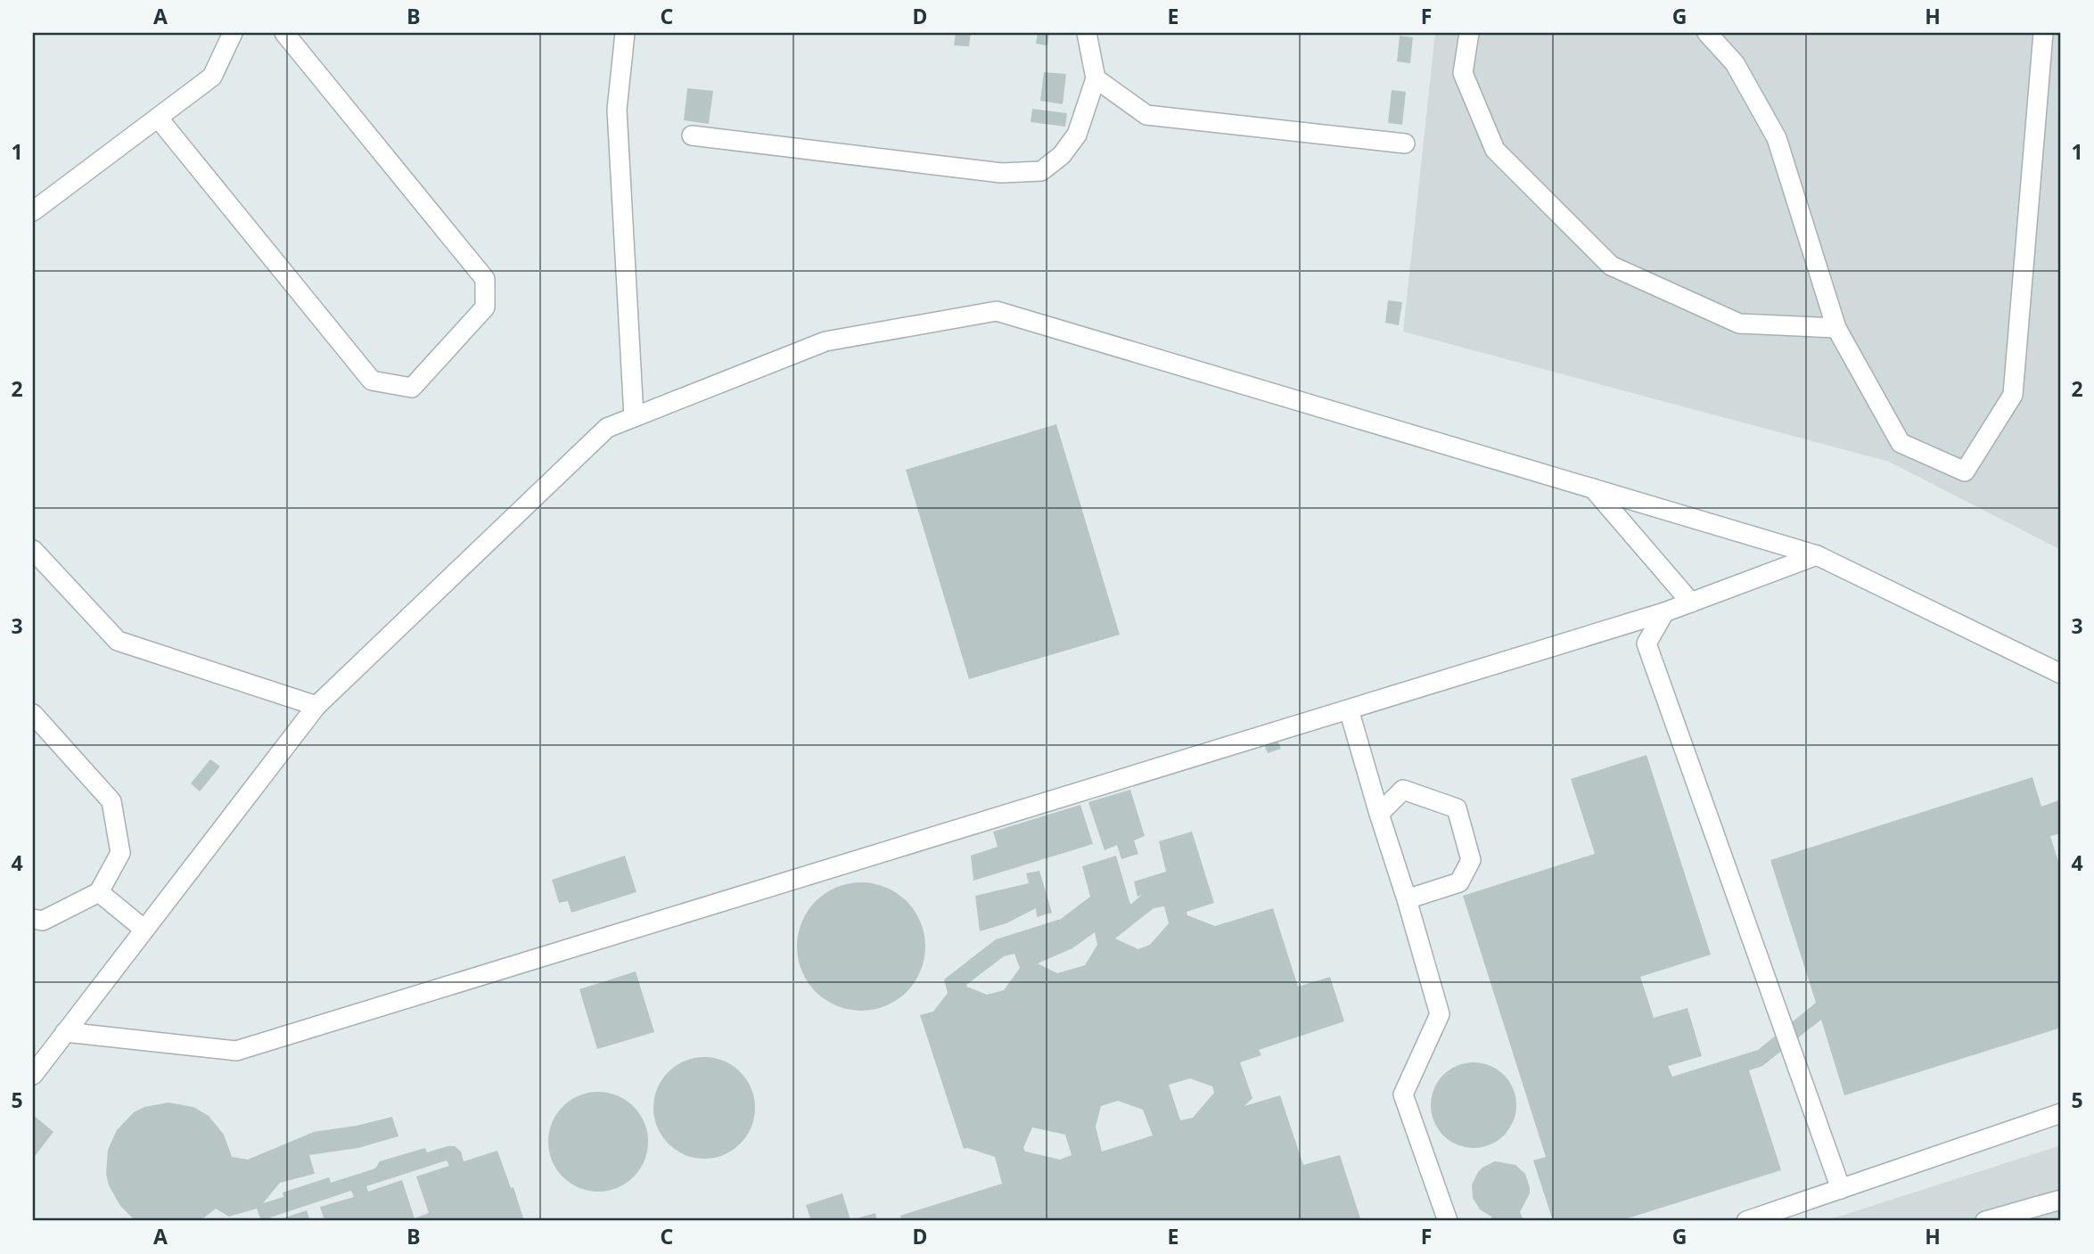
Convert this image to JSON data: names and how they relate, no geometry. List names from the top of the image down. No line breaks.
{"grid":{"columns":["A","B","C","D","E","F","G","H"],"rows":["1","2","3","4","5"]}}
